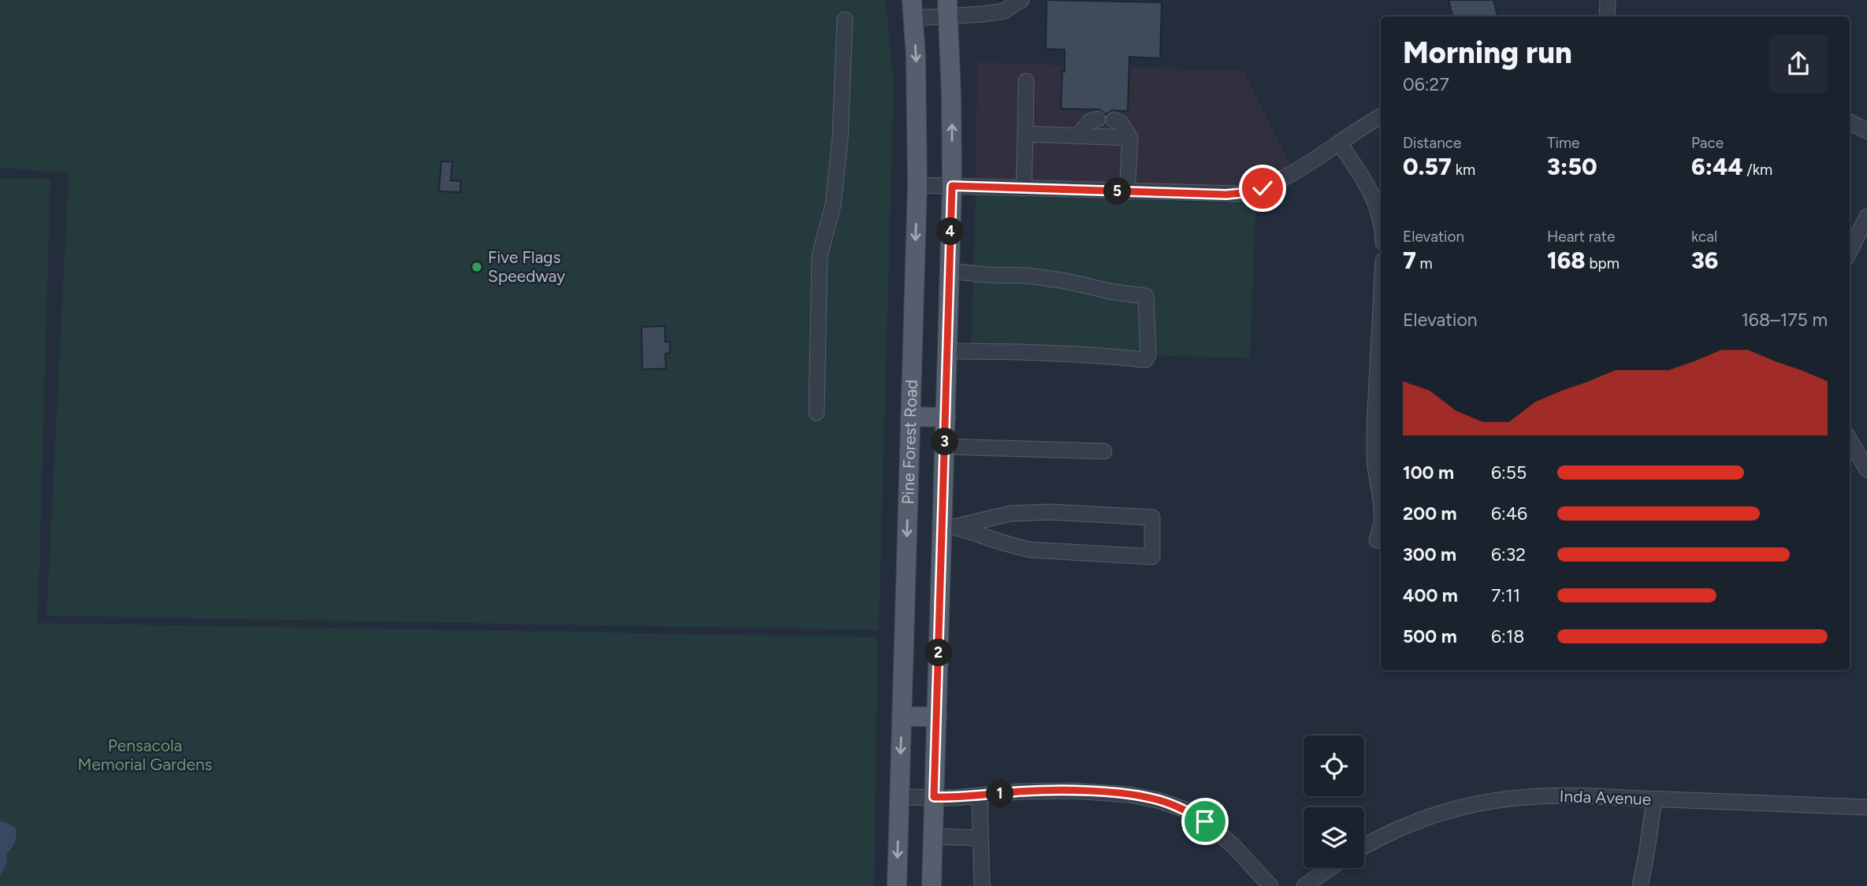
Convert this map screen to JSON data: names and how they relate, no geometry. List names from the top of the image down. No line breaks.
{"streets":{"main road":["Pine Forest Road"],"street":["Inda Avenue"]},"parks":["Pensacola Memorial Gardens"],"places":["Five Flags Speedway"],"page":{"heading":["Morning run","06:27"],"stats":[["Distance","0.57 km"],["Time","3:50"],["Pace","6:44 /km"],["Elevation","7 m"],["Heart rate","168 bpm"],["kcal","36"]],"pins":["5","4","3","2","1"],"chart":["Elevation","168–175 m"],"list":[{"name":"100 m","note":"6:55"},{"name":"200 m","note":"6:46"},{"name":"300 m","note":"6:32"},{"name":"400 m","note":"7:11"},{"name":"500 m","note":"6:18"}]}}
